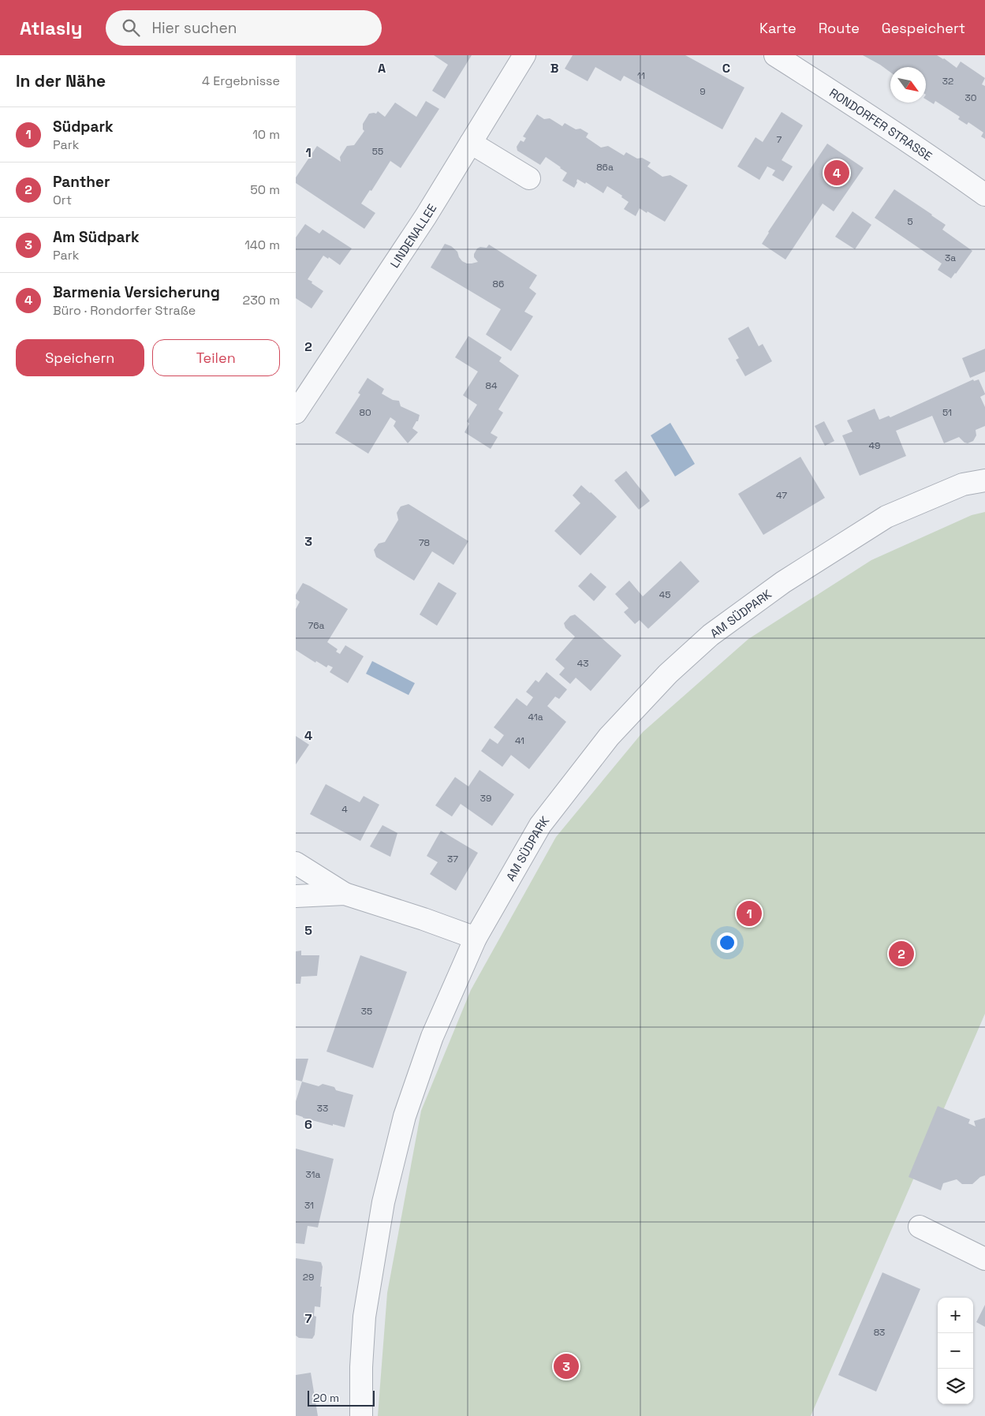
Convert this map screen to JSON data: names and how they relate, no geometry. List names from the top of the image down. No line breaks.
{"streets":{"street":["RONDORFER STRASSE","LINDENALLEE","AM SÜDPARK"]},"house_numbers":["11","32","9","30","7","55","86a","5","3a","86","84","80","51","49","47","78","45","76a","43","41a","41","39","4","37","35","33","31a","31","29","83"],"scale_bar":"20 m","north":"bottom right","page":{"header":"Atlasly","search":"Hier suchen","nav":["Karte","Route","Gespeichert"],"heading":["In der Nähe","4 Ergebnisse"],"list":[{"mark":"1","name":"Südpark","note":"Park","value":"10 m"},{"mark":"2","name":"Panther","note":"Ort","value":"50 m"},{"mark":"3","name":"Am Südpark","note":"Park","value":"140 m"},{"mark":"4","name":"Barmenia Versicherung","note":"Büro · Rondorfer Straße","value":"230 m"}],"pins":["4","1","2","3"],"buttons":["Speichern","Teilen"],"map_buttons":["+","−"],"scale":"20 m"},"grid":{"columns":["A","B","C"],"rows":["1","2","3","4","5","6","7"]}}
